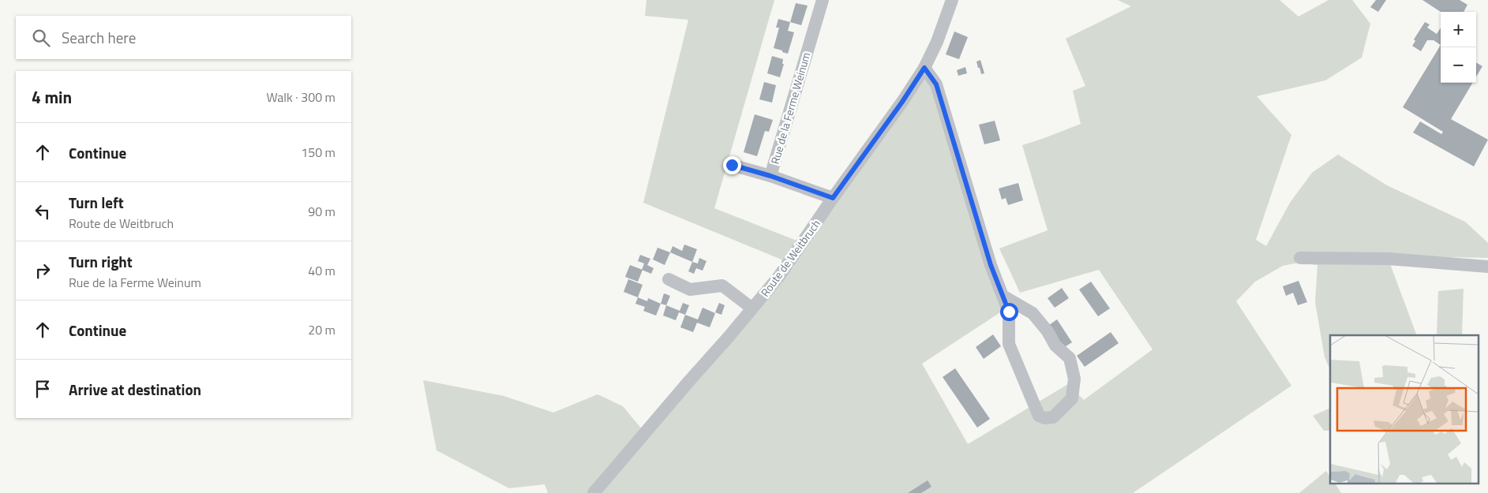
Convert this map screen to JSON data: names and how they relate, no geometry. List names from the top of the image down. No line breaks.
{"streets":{"street":["Rue de la Ferme Weinum","Route de Weitbruch"]},"crossings":[["Rue de la Ferme Weinum","Route de Weitbruch"]],"page":{"map_buttons":["+","−"],"search":"Search here","heading":["4 min","Walk · 300 m"],"list":[["Continue","150 m"],["Turn left","Route de Weitbruch","90 m"],["Turn right","Rue de la Ferme Weinum","40 m"],["Continue","20 m"],"Arrive at destination"]}}
